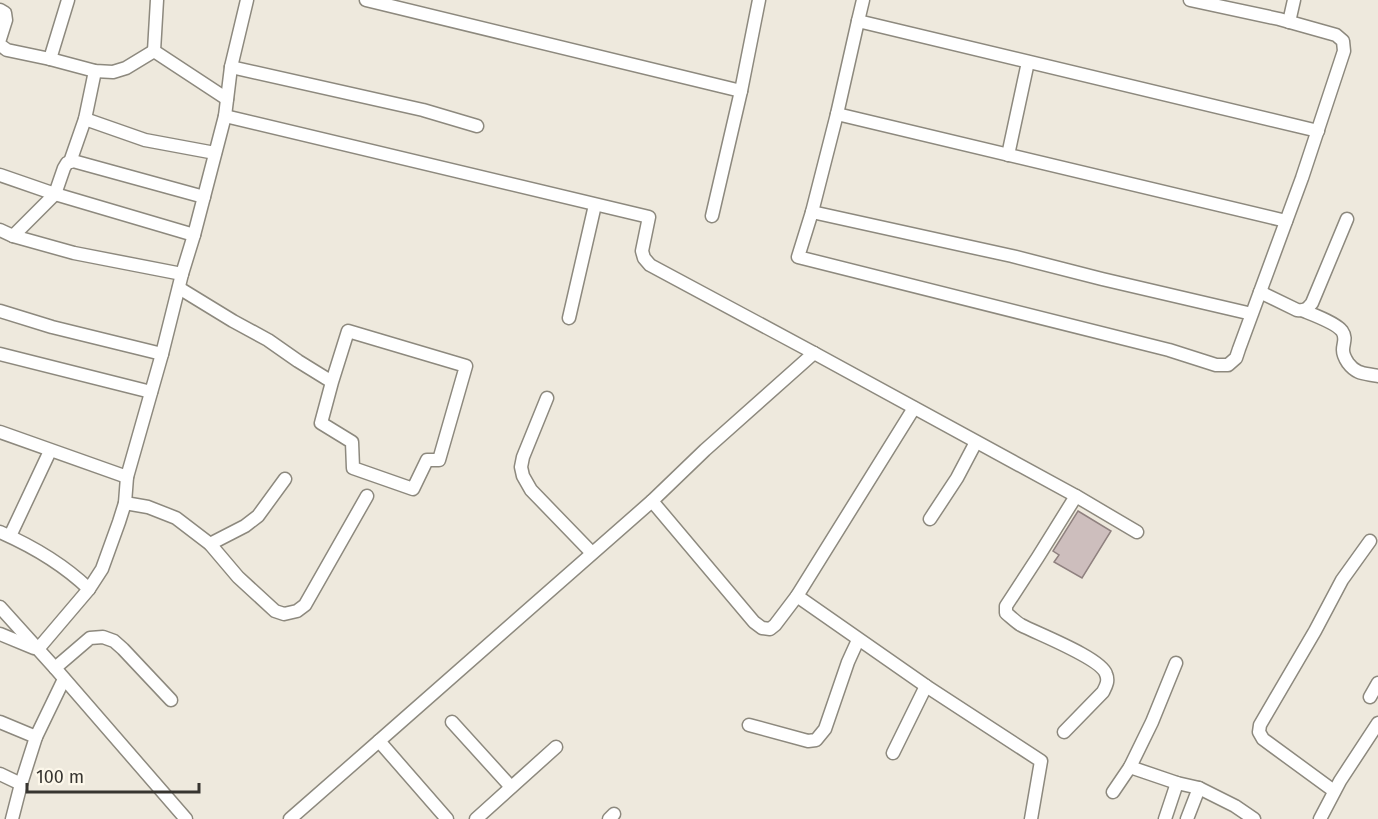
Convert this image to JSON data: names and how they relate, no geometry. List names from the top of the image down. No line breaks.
{"scale_bar":"100 m"}
